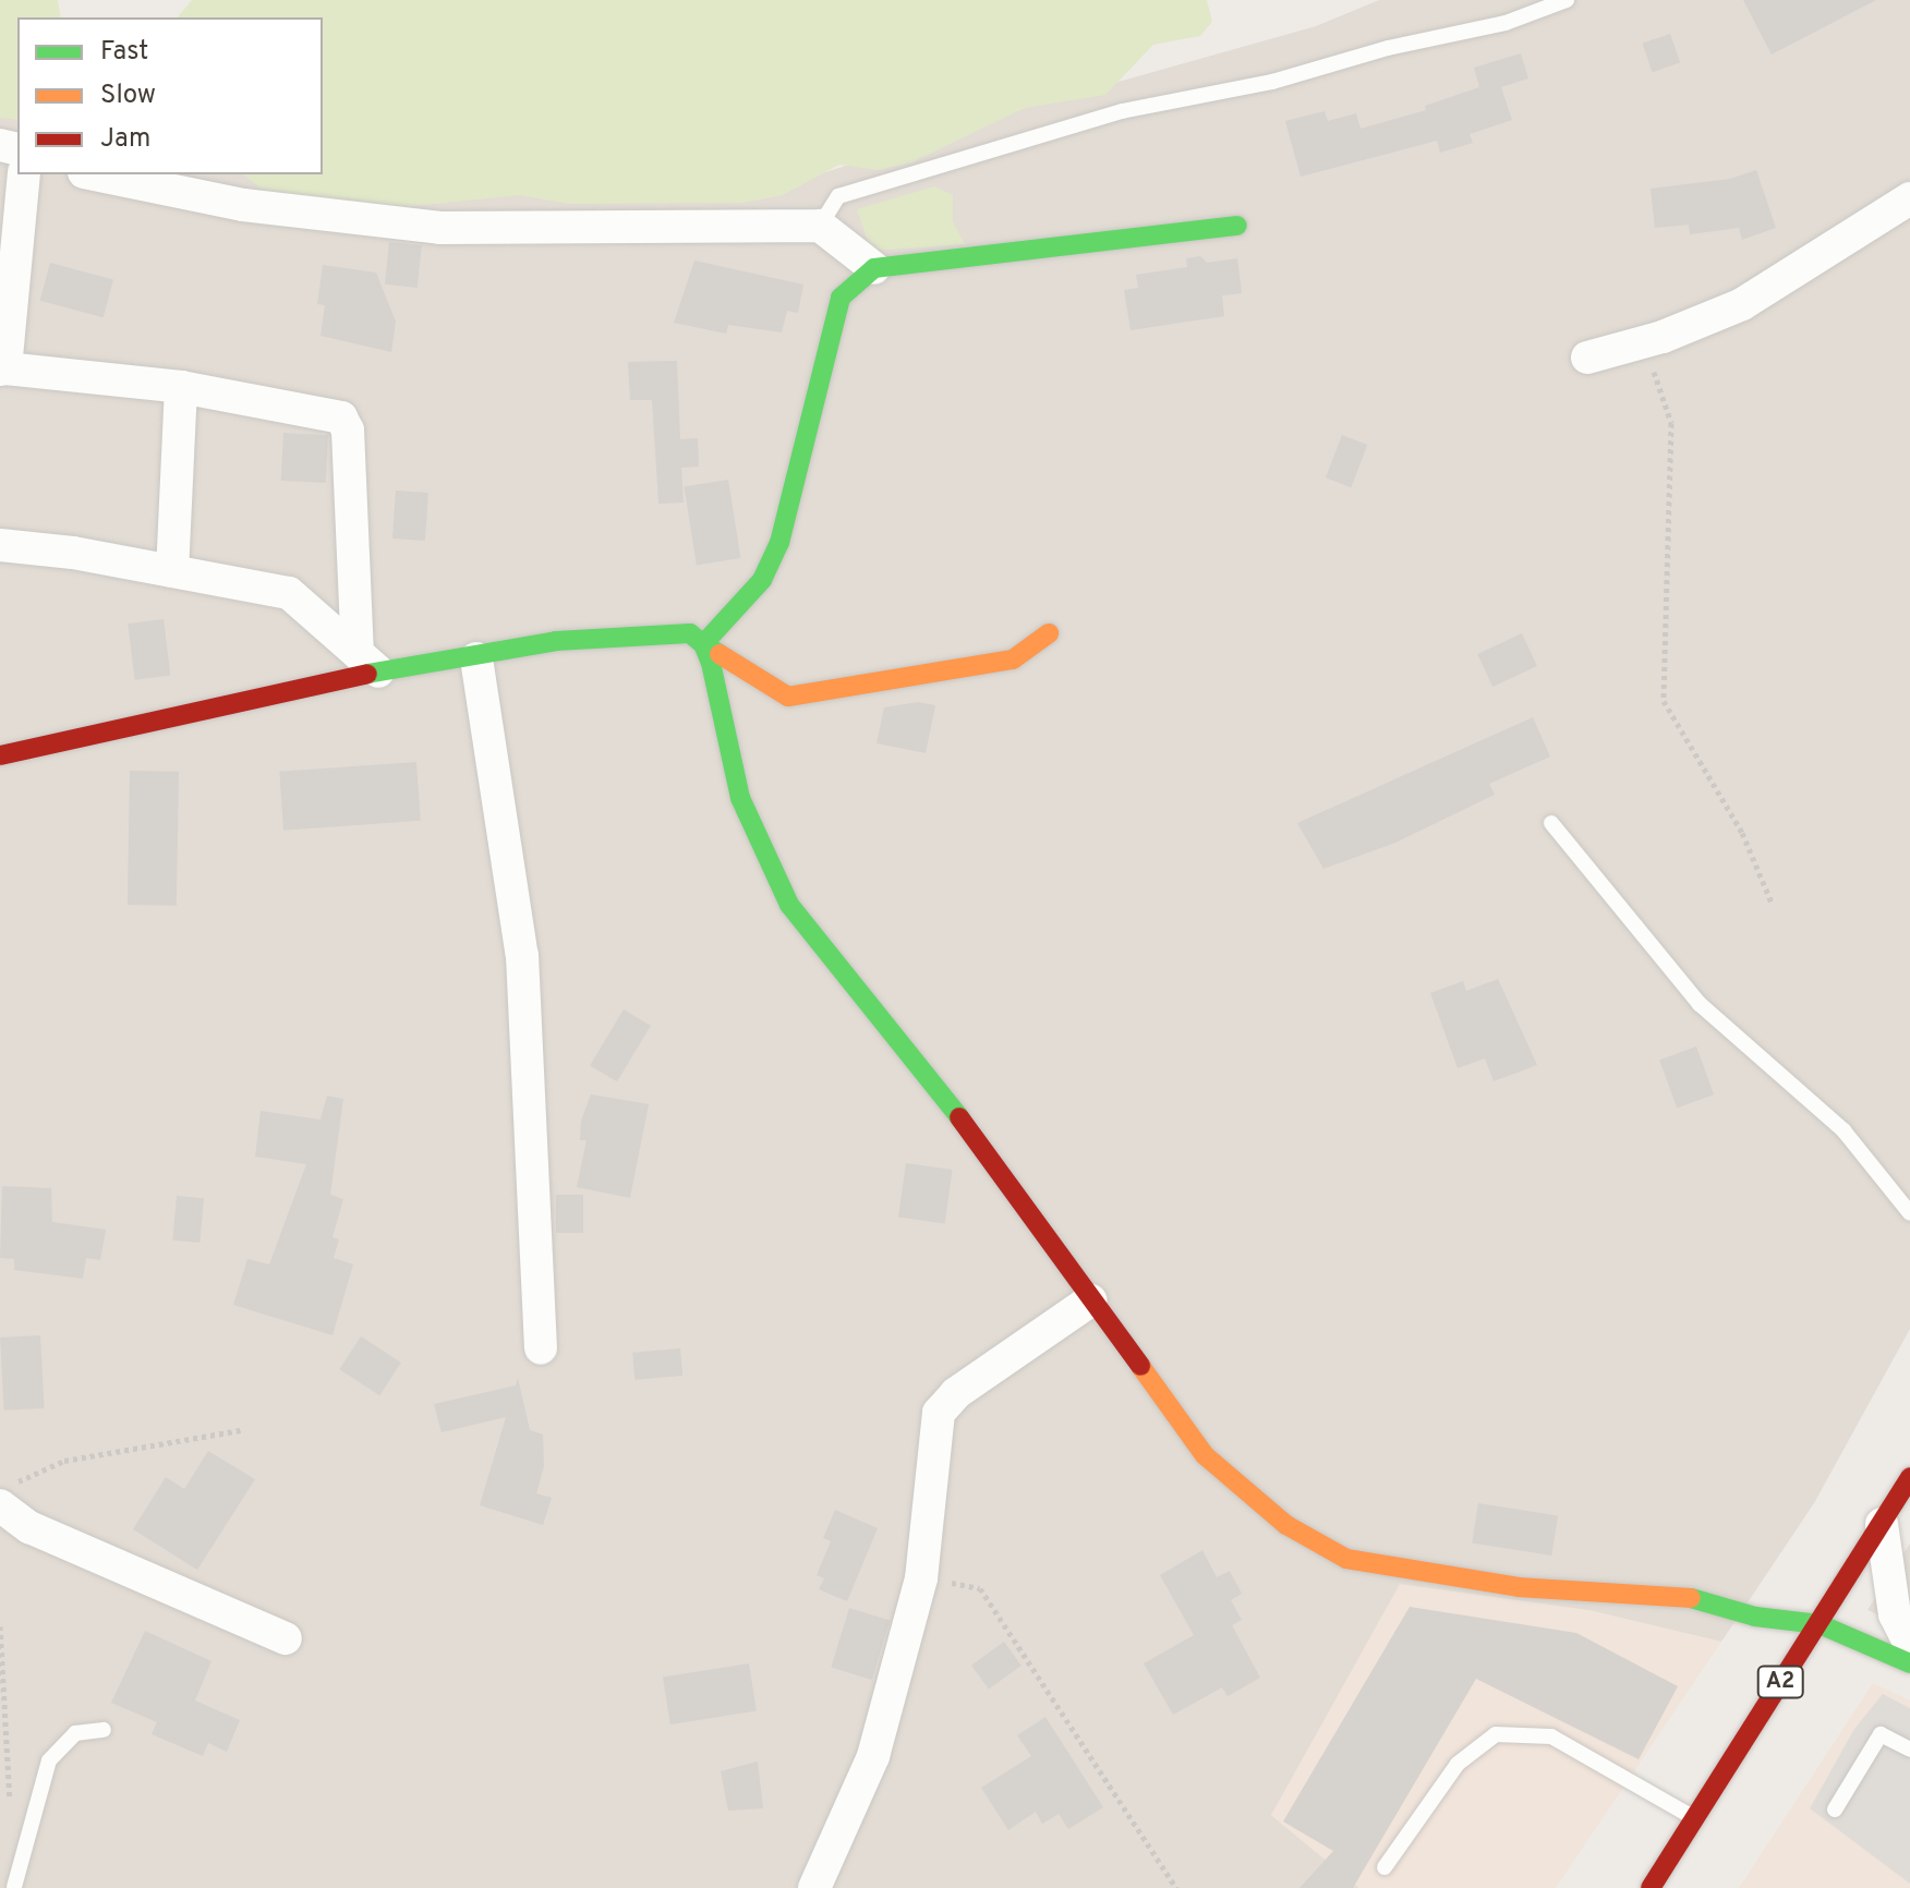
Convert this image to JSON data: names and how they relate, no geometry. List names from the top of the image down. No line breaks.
{"streets":{"street":["A2"]},"legend":["Fast","Slow","Jam"]}
